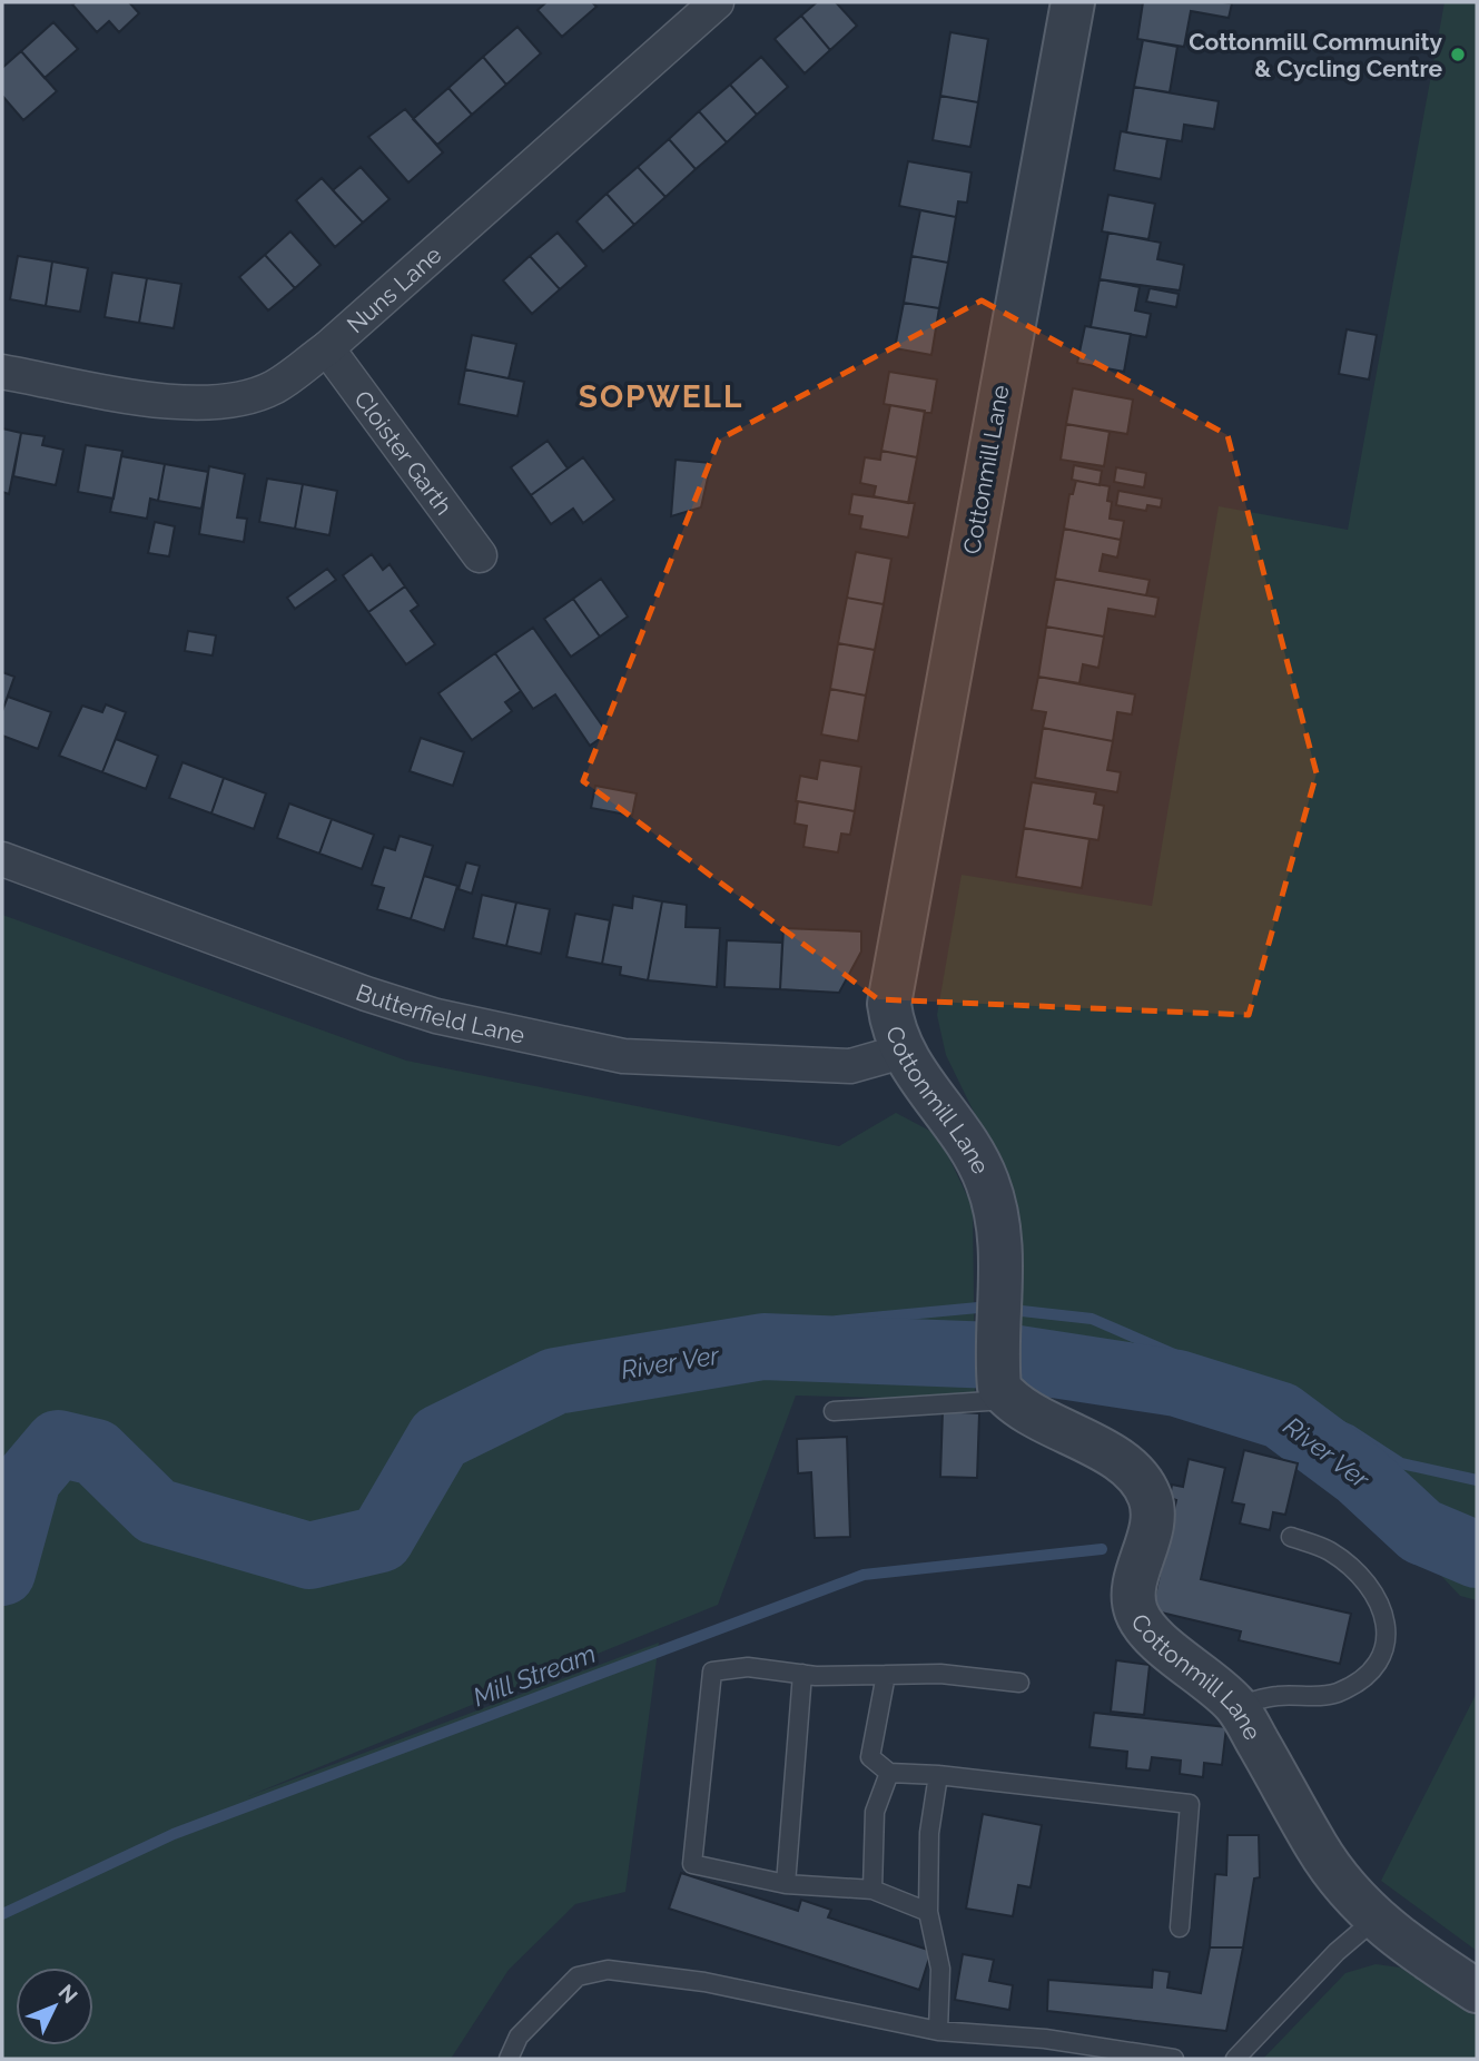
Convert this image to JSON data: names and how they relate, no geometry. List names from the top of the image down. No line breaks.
{"streets":{"street":["Nuns Lane","Cloister Garth","Cottonmill Lane","Butterfield Lane"]},"crossings":[["Nuns Lane","Cloister Garth"],["Cottonmill Lane","Butterfield Lane"]],"districts":["SOPWELL"],"water":["River Ver","Mill Stream"],"places":["Cottonmill Community & Cycling Centre"],"north":"top right"}
